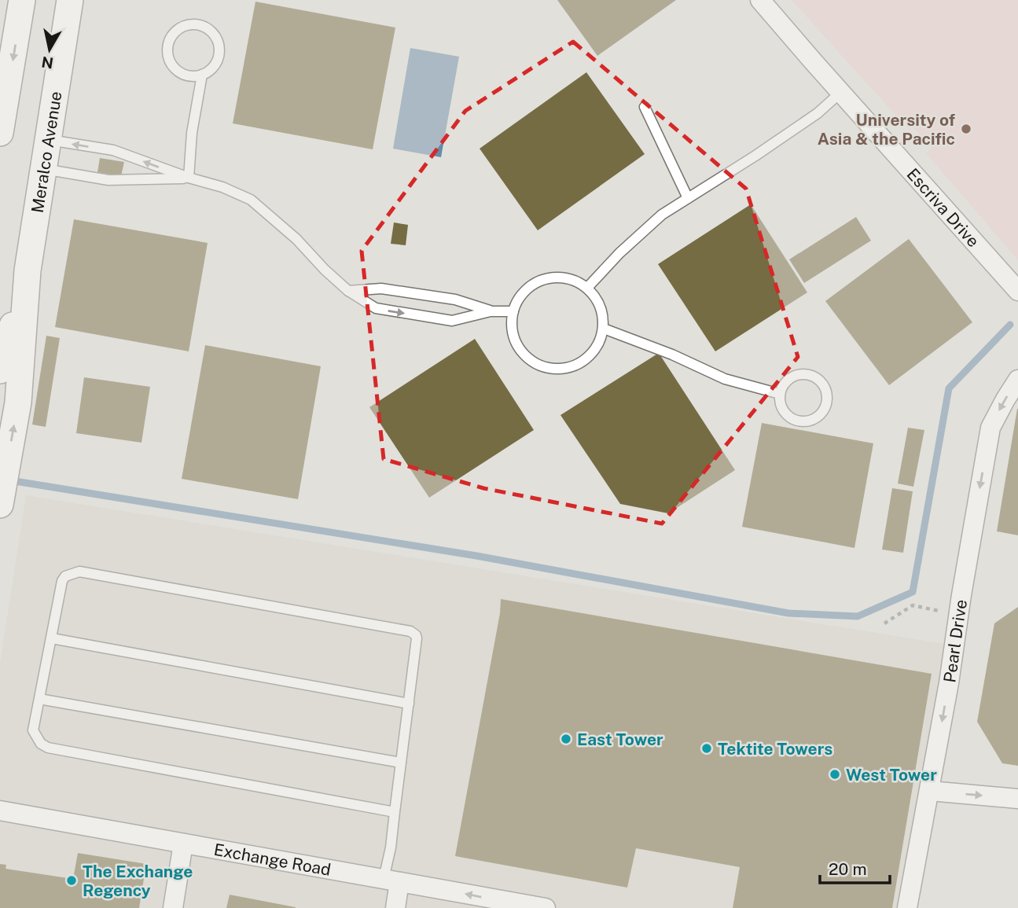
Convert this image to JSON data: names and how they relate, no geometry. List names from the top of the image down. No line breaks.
{"streets":{"main road":["Meralco Avenue"],"street":["Escriva Drive","Pearl Drive","Exchange Road"]},"one_way":["Pearl Drive"],"places":["University of Asia & the Pacific","East Tower","Tektite Towers","West Tower","The Exchange Regency"],"scale_bar":"20 m","north":"bottom"}
